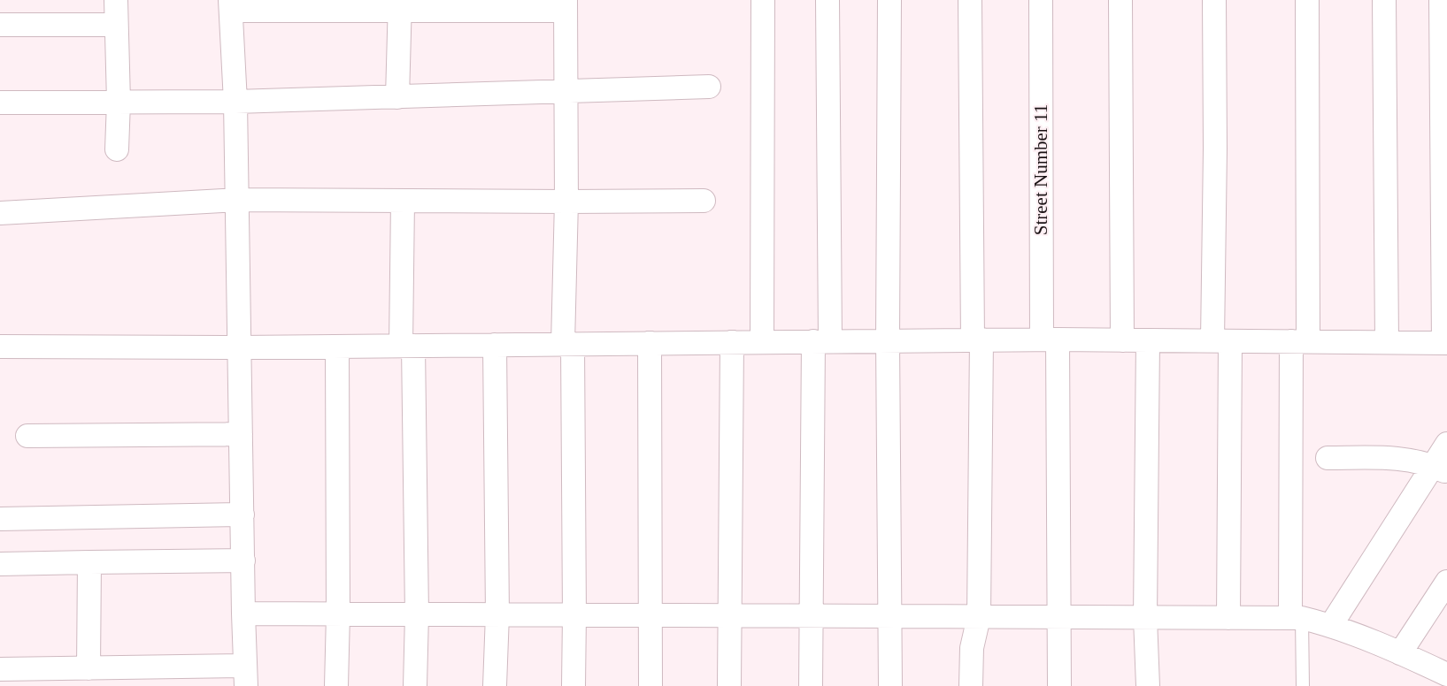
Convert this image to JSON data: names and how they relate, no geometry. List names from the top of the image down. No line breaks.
{"streets":{"street":["Street Number 11"]}}
